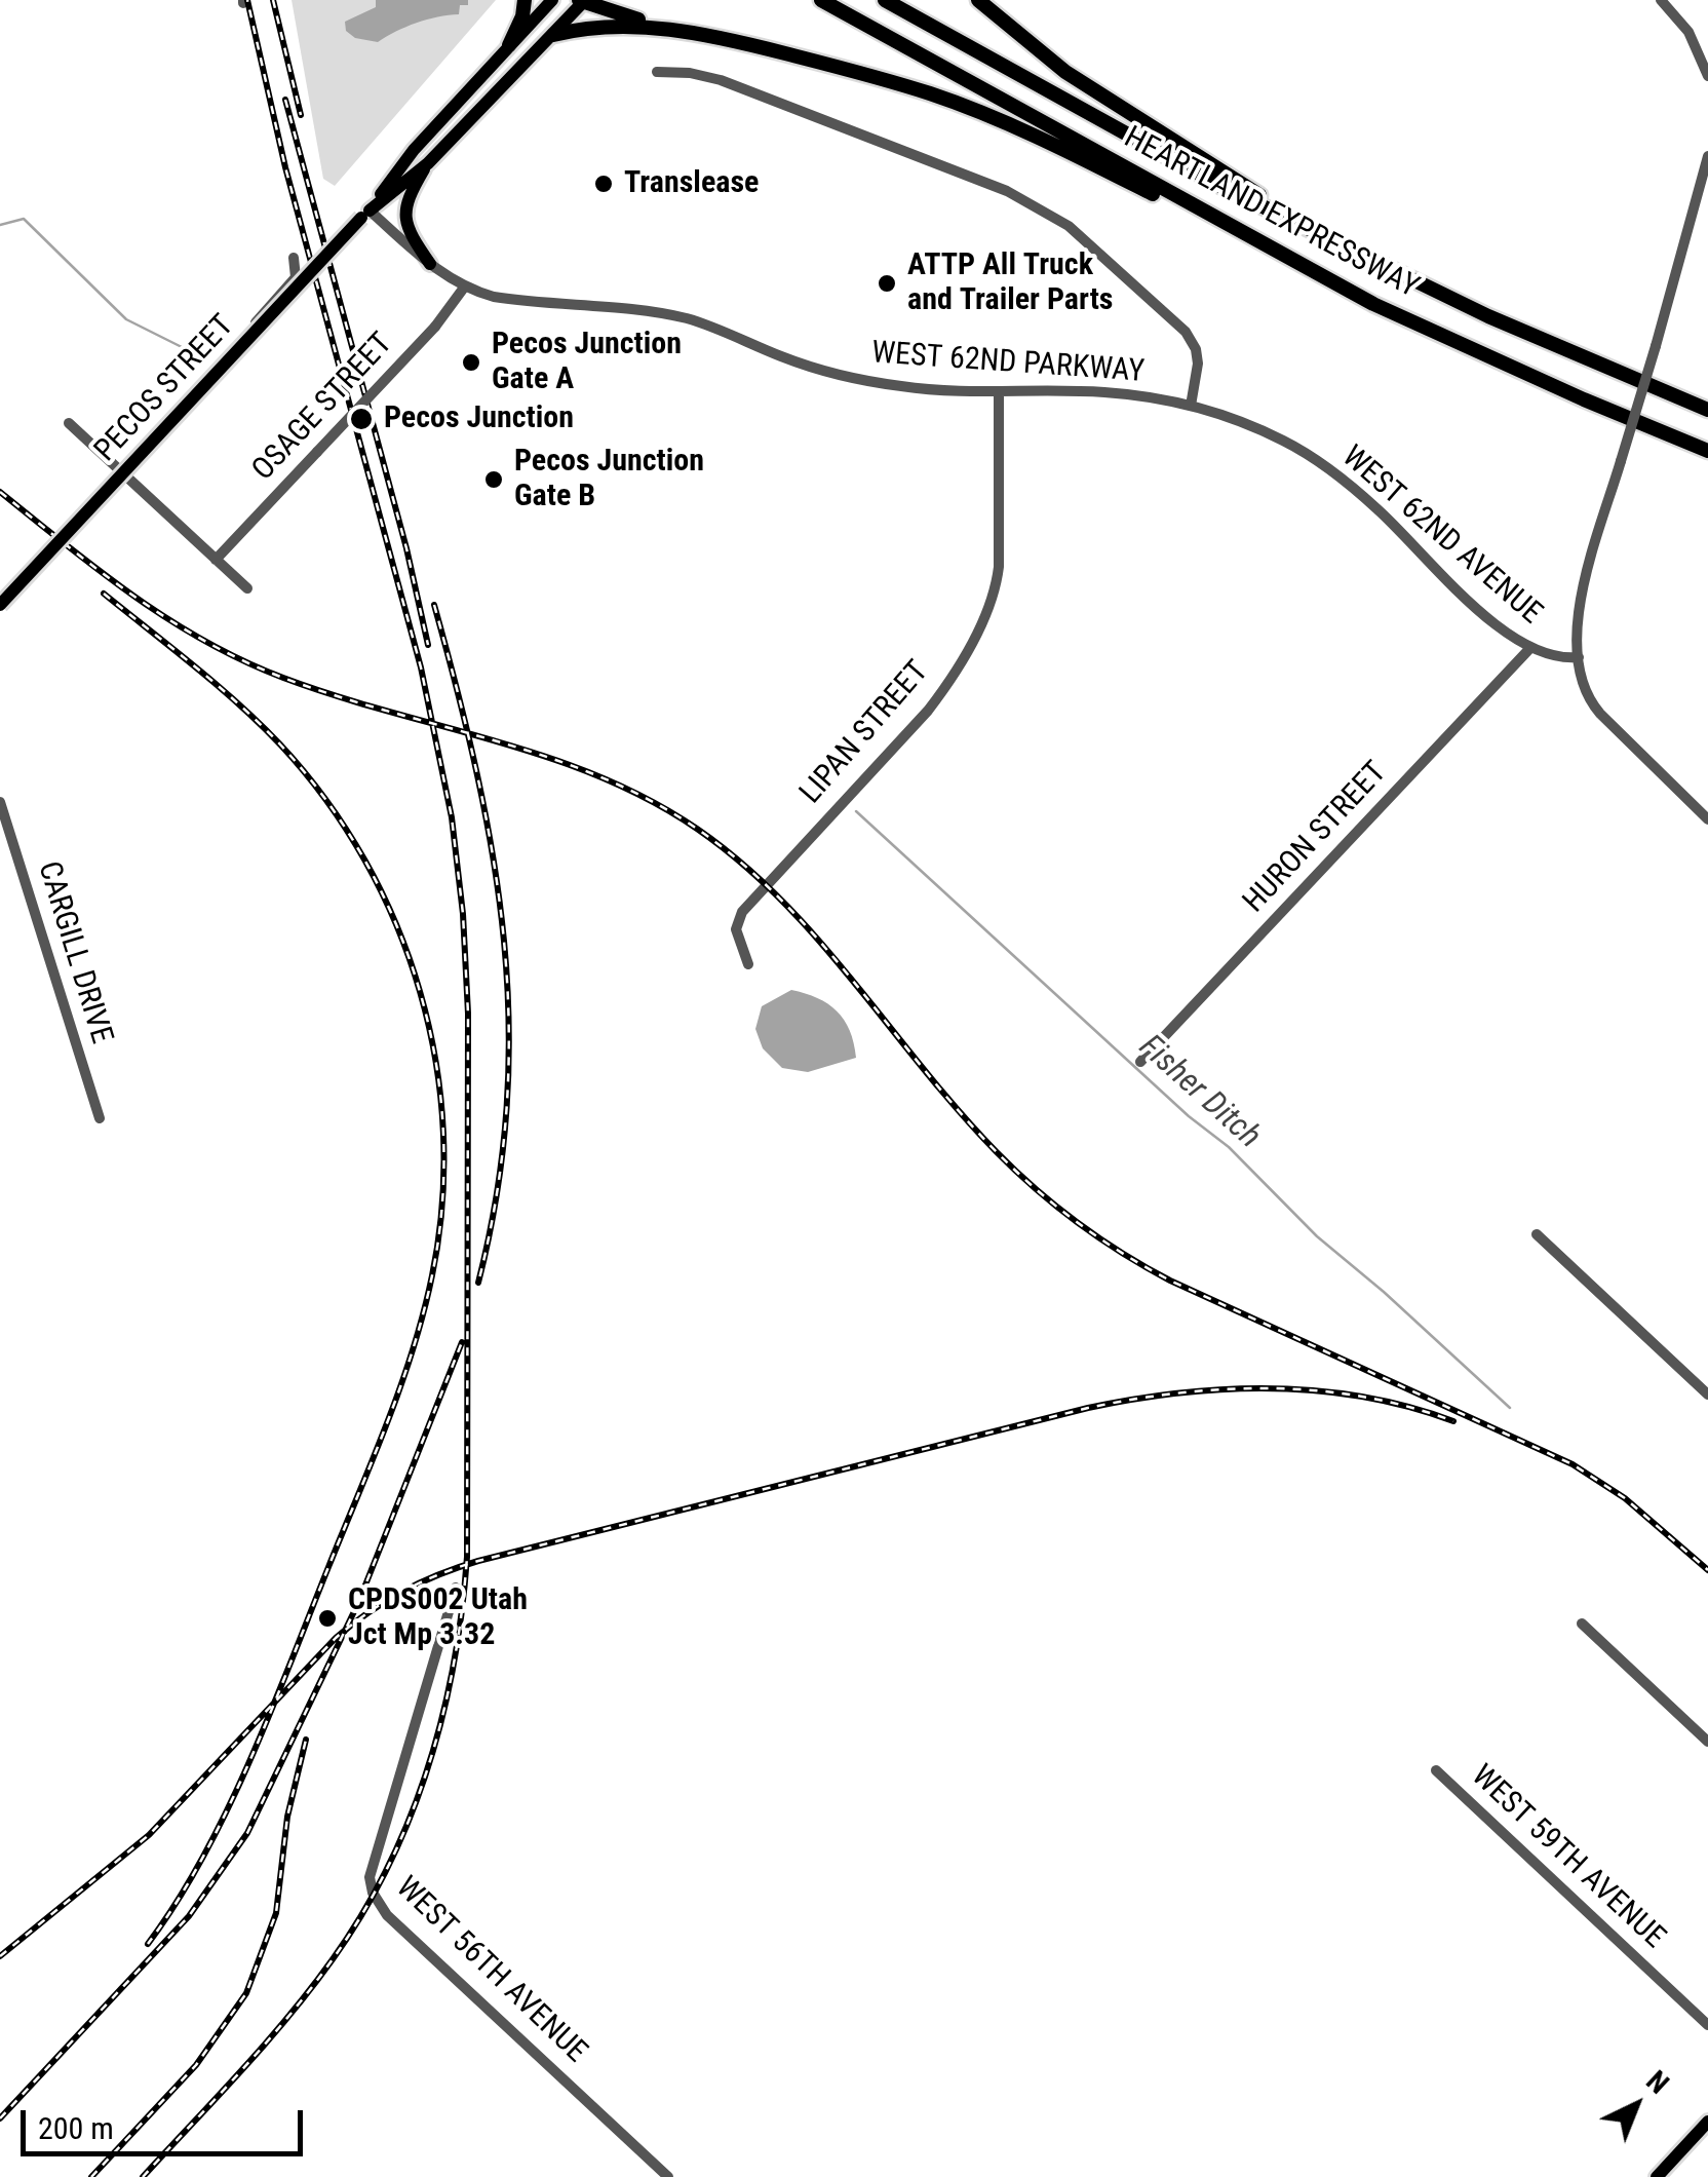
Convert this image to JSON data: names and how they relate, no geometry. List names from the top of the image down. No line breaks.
{"streets":{"highway":["HEARTLAND EXPRESSWAY"],"main road":["PECOS STREET"],"street":["WEST 62ND PARKWAY","OSAGE STREET","WEST 62ND AVENUE","LIPAN STREET","HURON STREET","CARGILL DRIVE","WEST 59TH AVENUE","WEST 56TH AVENUE"]},"crossings":[["WEST 62ND PARKWAY","PECOS STREET"],["WEST 62ND PARKWAY","OSAGE STREET"],["WEST 62ND PARKWAY","WEST 62ND AVENUE"],["WEST 62ND PARKWAY","LIPAN STREET"],["WEST 62ND AVENUE","HURON STREET"]],"water":["Fisher Ditch"],"places":["Translease","ATTP All Truck and Trailer Parts","Pecos Junction Gate A","Pecos Junction","Pecos Junction Gate B","CPDS002 Utah Jct Mp 3.32"],"scale_bar":"200 m","north":"top right"}
